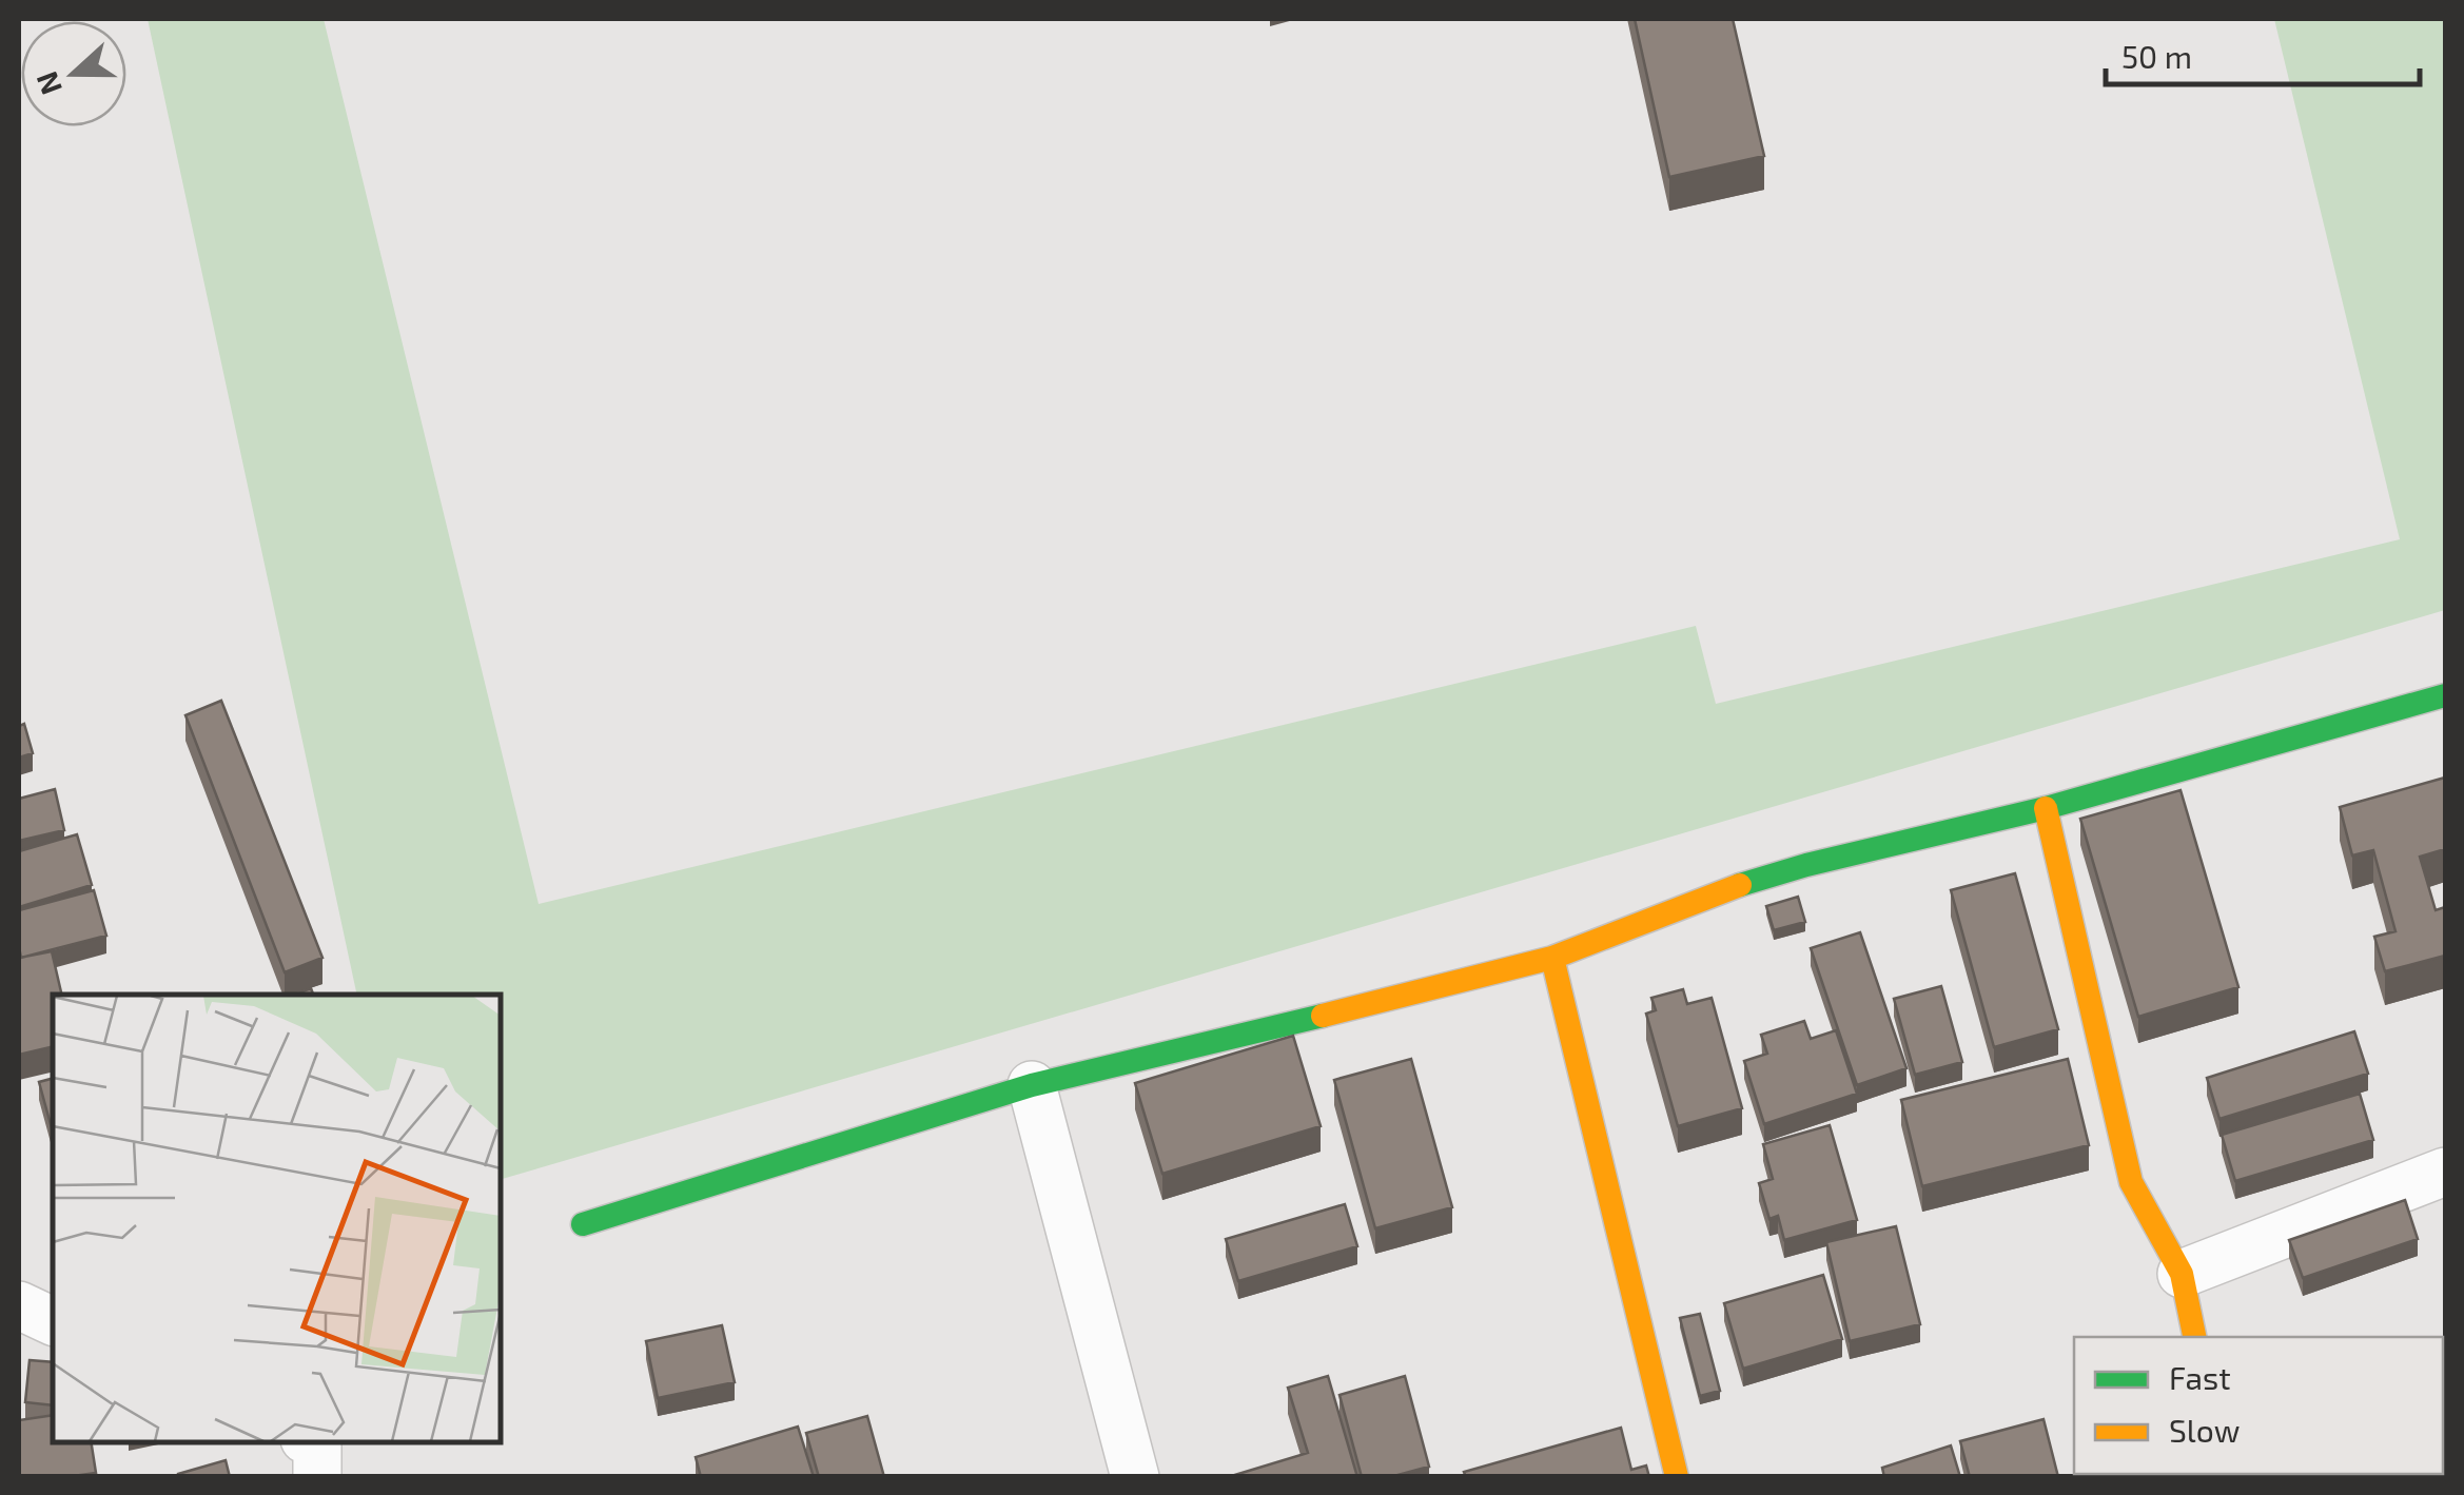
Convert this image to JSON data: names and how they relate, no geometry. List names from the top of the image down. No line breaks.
{"legend":["Fast","Slow"],"scale_bar":"50 m","north":"left"}
